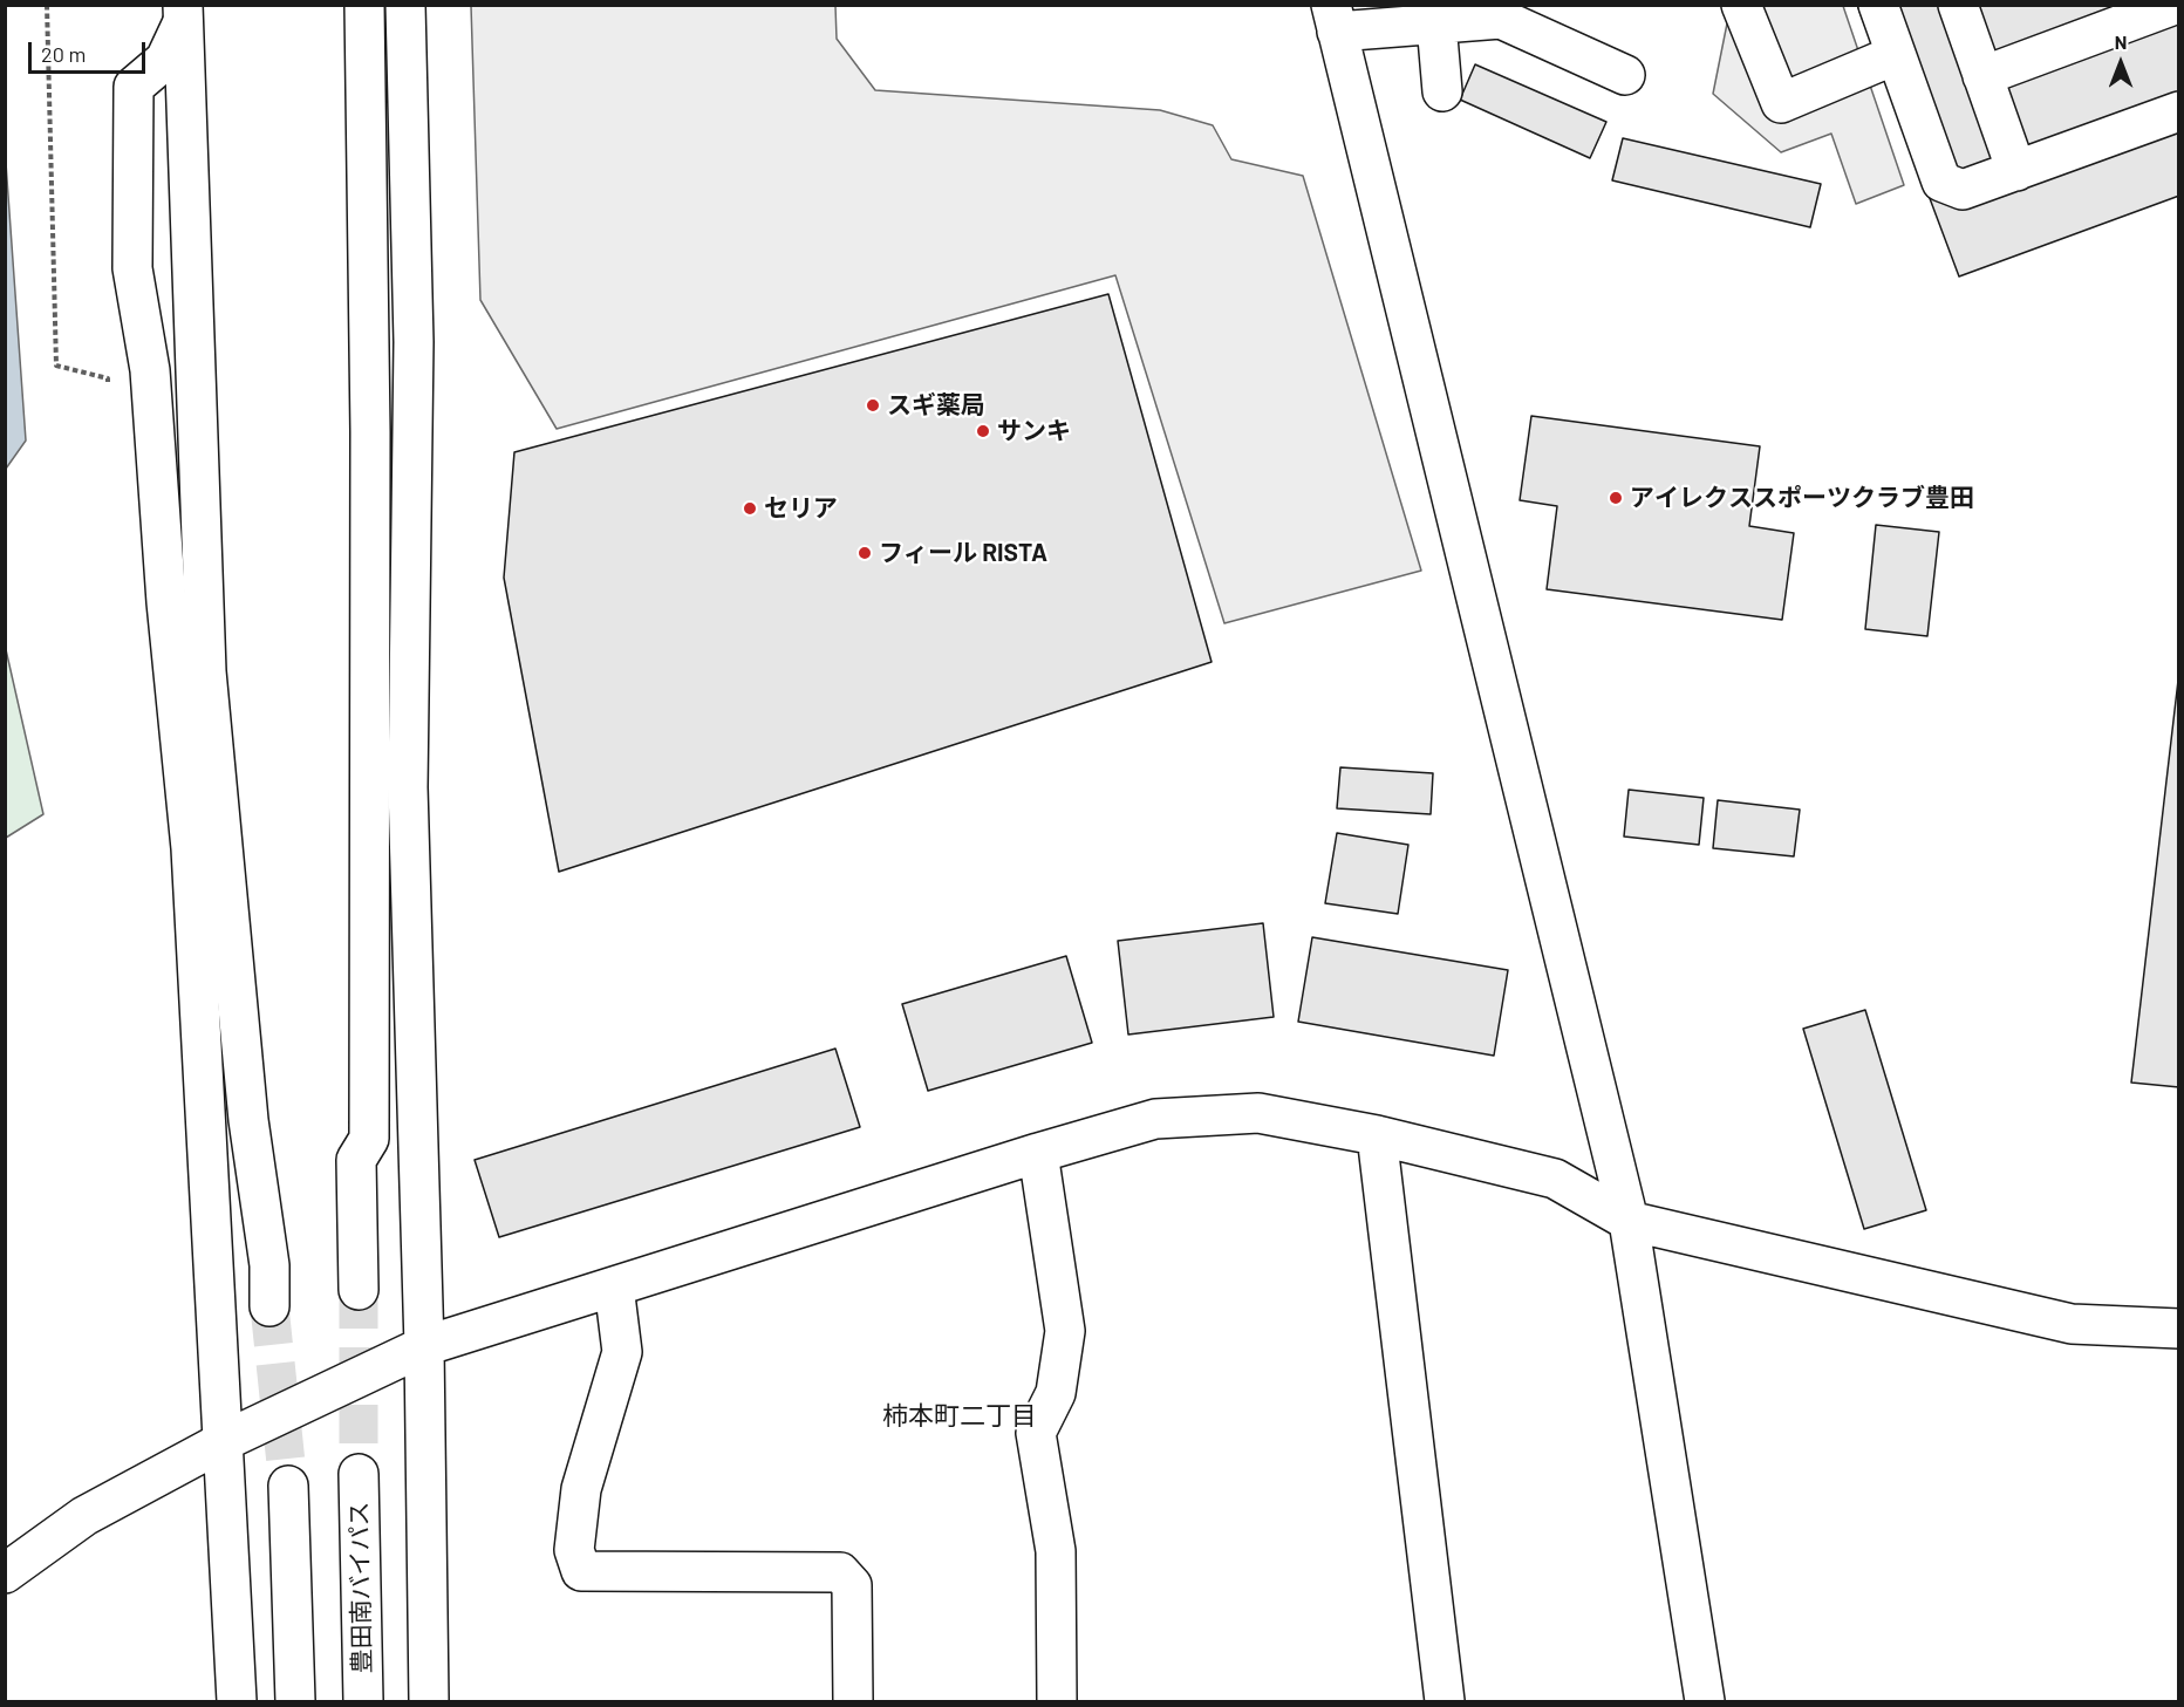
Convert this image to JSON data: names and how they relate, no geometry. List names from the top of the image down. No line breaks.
{"streets":{"main road":["豊田南バイパス"]},"districts":["柿本町二丁目"],"places":["スギ薬局","サンキ","アイレクススポーツクラブ豊田","セリア","フィール RISTA"],"scale_bar":"20 m","north":"top"}
